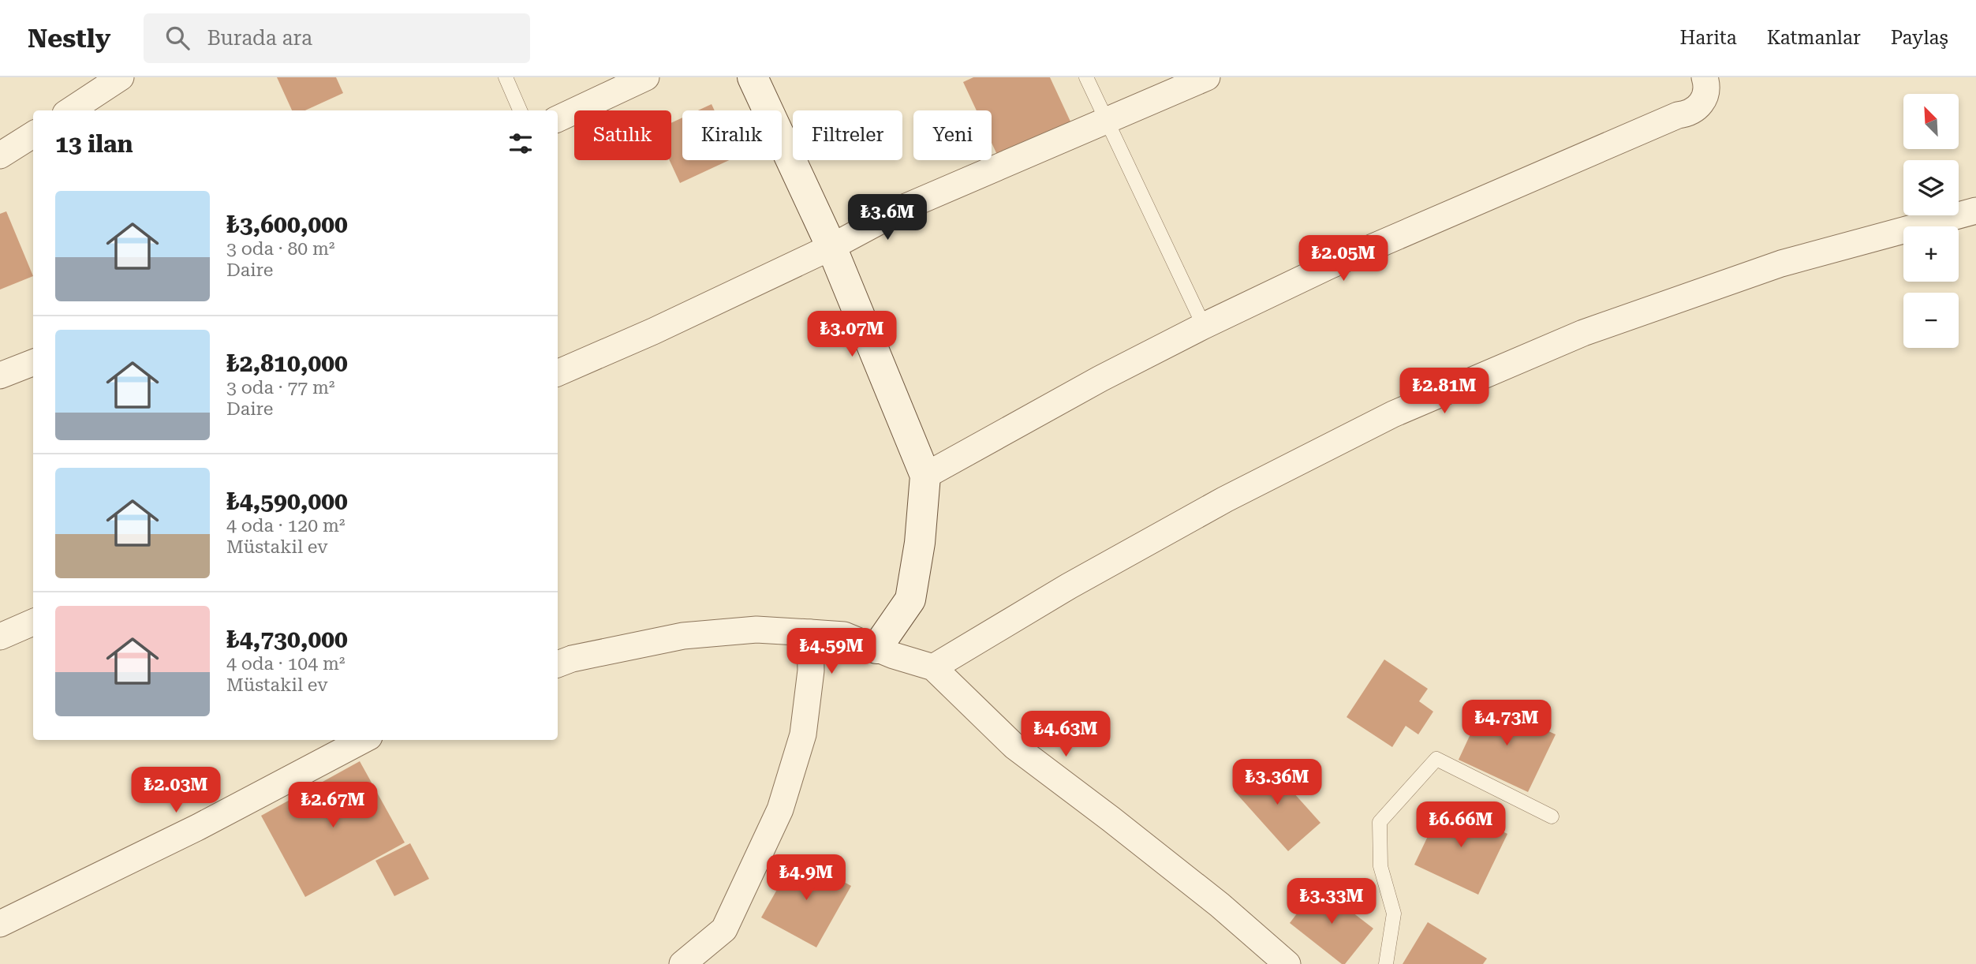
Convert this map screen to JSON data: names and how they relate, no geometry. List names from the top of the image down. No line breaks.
{"north":"top left","page":{"header":"Nestly","search":"Burada ara","nav":["Harita","Katmanlar","Paylaş"],"map_buttons":["+","−"],"chip":["Satılık","Kiralık","Filtreler","Yeni"],"heading":"13 ilan","list":[{"name":"₺3,600,000","note":"3 oda · 80 m² · Daire"},{"name":"₺2,810,000","note":"3 oda · 77 m² · Daire"},{"name":"₺4,590,000","note":"4 oda · 120 m² · Müstakil ev"},{"name":"₺4,730,000","note":"4 oda · 104 m² · Müstakil ev"}],"price":["₺3.6M","₺2.05M","₺3.07M","₺2.81M","₺4.59M","₺4.73M","₺4.63M","₺3.36M","₺2.03M","₺2.67M","₺6.66M","₺4.9M","₺3.33M"]}}
